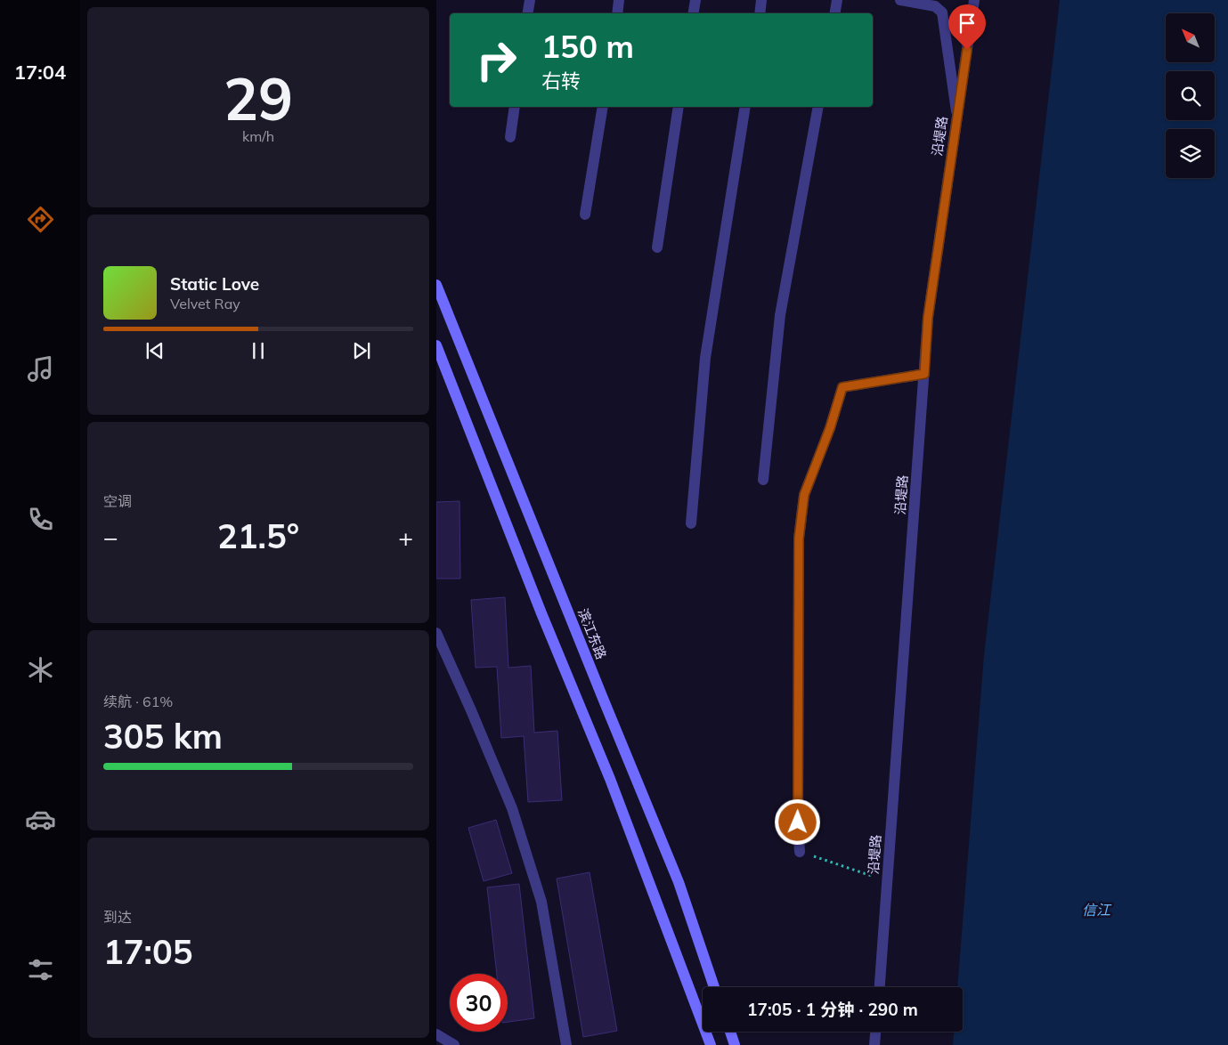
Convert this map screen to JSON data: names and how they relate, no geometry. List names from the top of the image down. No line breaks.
{"streets":{"main road":["滨江东路"],"street":["沿堤路"]},"water":["信江"],"north":"top left","page":{"tabs":"17:04","tile":[["29","km/h"],"空调",["续航 · 61%","305 km"],["到达","17:05"]],"turn":["150 m","右转"],"song":["Static Love","Velvet Ray"],"heat":["−","21.5°","+"],"limit":"30","trip":"17:05 · 1 分钟 · 290 m"}}
